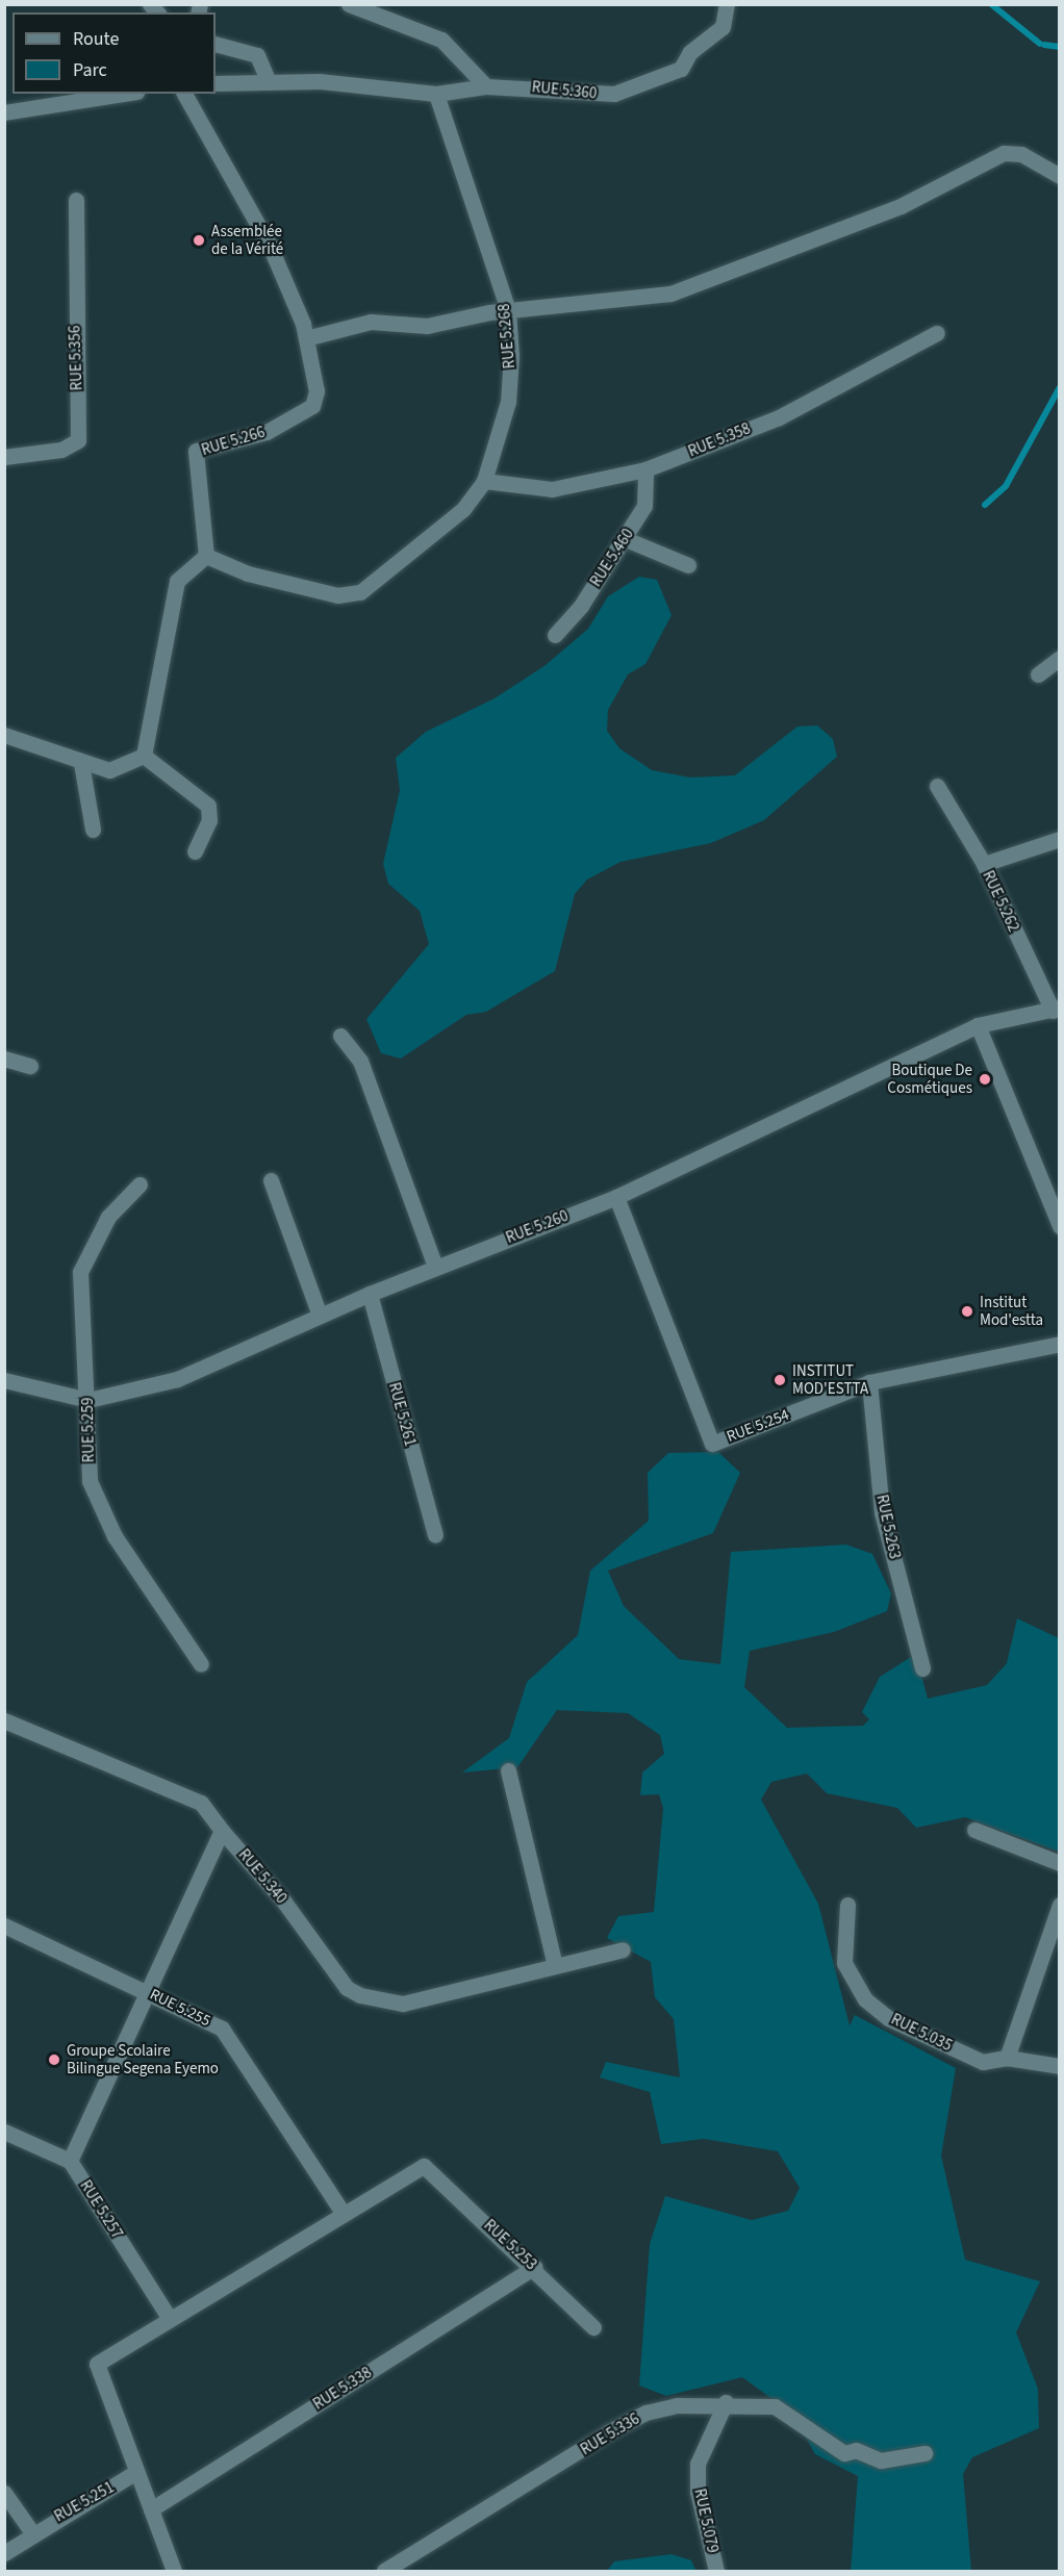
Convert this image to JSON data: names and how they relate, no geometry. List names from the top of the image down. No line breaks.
{"streets":{"street":["RUE 5.360","RUE 5.268","RUE 5.356","RUE 5.358","RUE 5.266","RUE 5.460","RUE 5.262","RUE 5.260","RUE 5.261","RUE 5.254","RUE 5.259","RUE 5.263","RUE 5.340","RUE 5.255","RUE 5.035","RUE 5.257","RUE 5.253","RUE 5.338","RUE 5.336","RUE 5.251","RUE 5.079"]},"crossings":[["RUE 5.360","RUE 5.268"],["RUE 5.268","RUE 5.358"],["RUE 5.268","RUE 5.266"],["RUE 5.358","RUE 5.460"],["RUE 5.262","RUE 5.260"],["RUE 5.260","RUE 5.261"],["RUE 5.260","RUE 5.254"],["RUE 5.260","RUE 5.259"],["RUE 5.254","RUE 5.263"],["RUE 5.340","RUE 5.255"],["RUE 5.340","RUE 5.257"],["RUE 5.255","RUE 5.253"],["RUE 5.253","RUE 5.338"],["RUE 5.336","RUE 5.079"]],"places":["Assemblée de la Vérité","Boutique De Cosmétiques","Institut Mod'estta","INSTITUT MOD'ESTTA","Groupe Scolaire Bilingue Segena Eyemo"],"legend":["Route","Parc"]}
